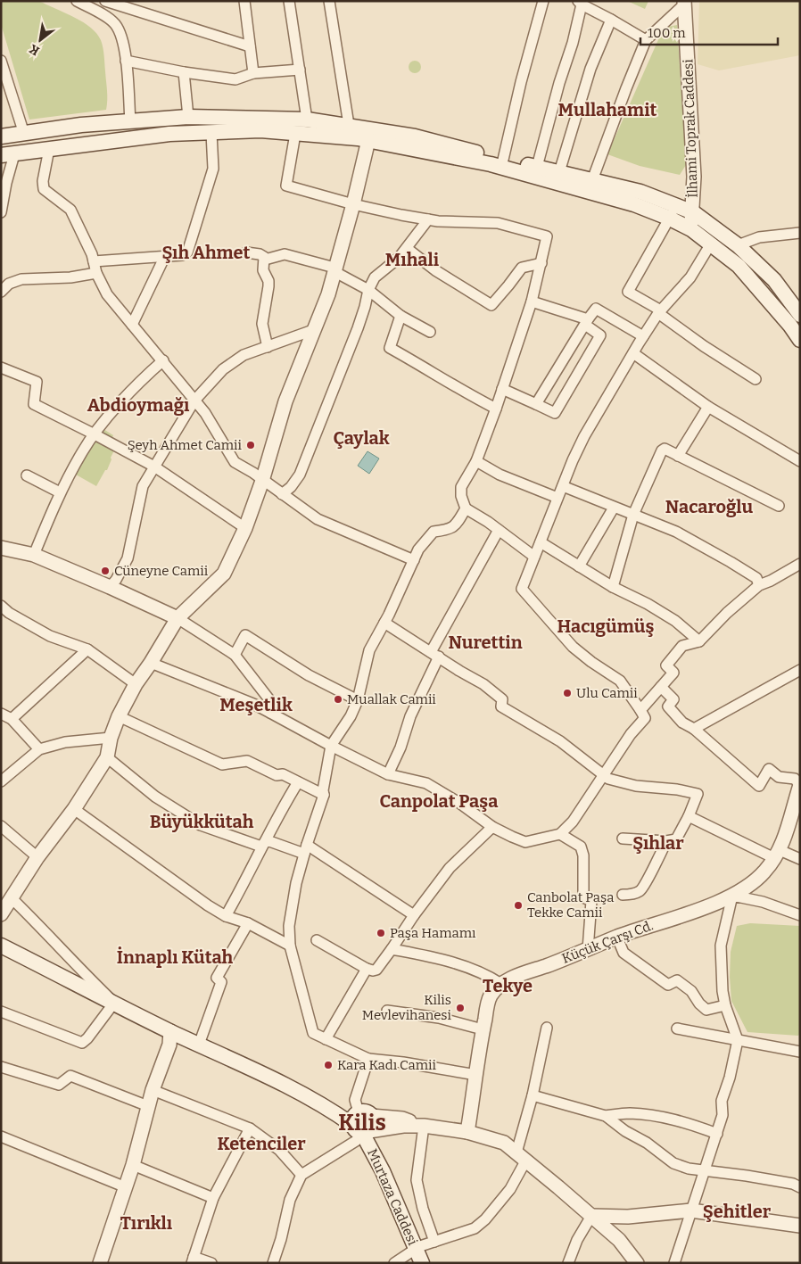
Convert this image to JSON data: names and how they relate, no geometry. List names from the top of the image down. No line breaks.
{"streets":{"main road":["Murtaza Caddesi"],"street":["İlhami Toprak Caddesi","Küçük Çarşı Cd."]},"districts":["Mullahamit","Şıh Ahmet","Mıhali","Abdioymağı","Çaylak","Nacaroğlu","Hacıgümüş","Nurettin","Meşetlik","Canpolat Paşa","Büyükkütah","Şıhlar","İnnaplı Kütah","Tekye","Kilis","Ketenciler","Şehitler","Tırıklı"],"places":["Şeyh Ahmet Camii","Cüneyne Camii","Ulu Camii","Muallak Camii","Canbolat Paşa Tekke Camii","Paşa Hamamı","Kilis Mevlevihanesi","Kara Kadı Camii"],"scale_bar":"100 m","north":"bottom left"}
